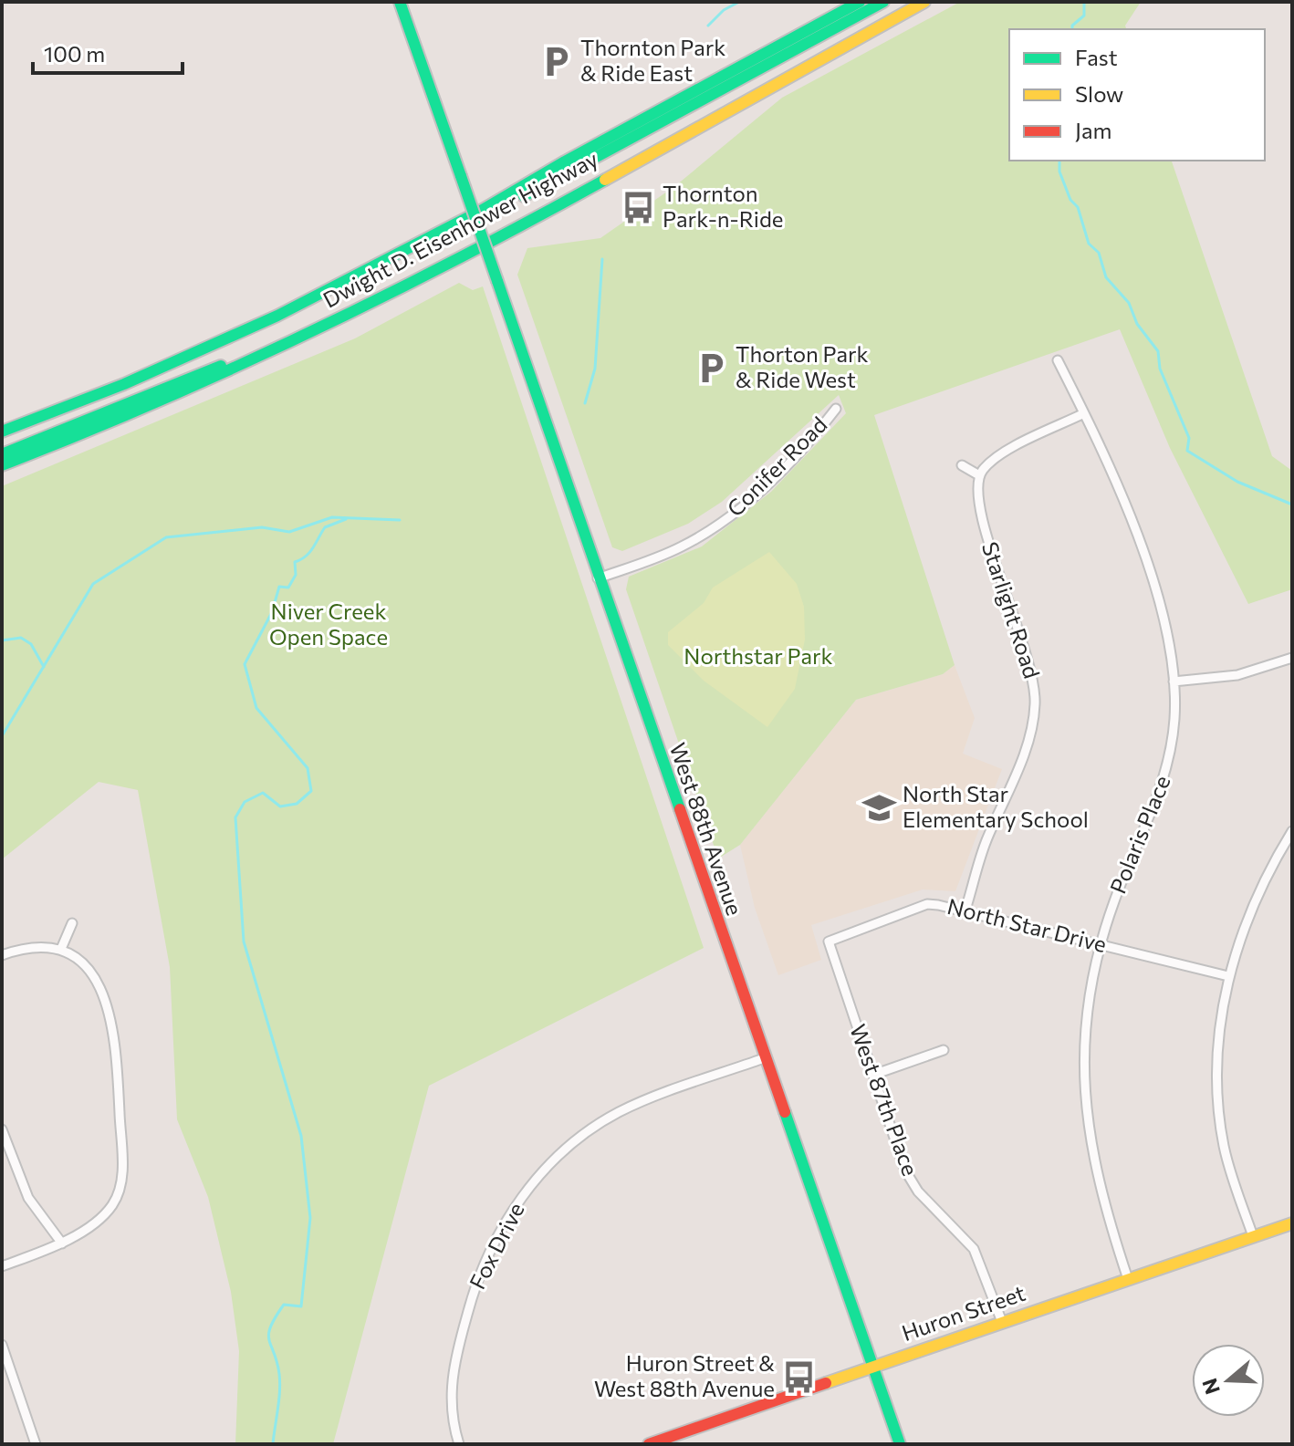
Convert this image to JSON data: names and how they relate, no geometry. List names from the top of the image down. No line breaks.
{"streets":{"main road":["Dwight D. Eisenhower Highway","West 88th Avenue","Huron Street"],"street":["Conifer Road","Starlight Road","Polaris Place","North Star Drive","West 87th Place","Fox Drive"]},"crossings":[["Conifer Road","West 88th Avenue"],["Starlight Road","North Star Drive"],["West 88th Avenue","Fox Drive"],["West 88th Avenue","Huron Street"],["Polaris Place","North Star Drive"],["Polaris Place","Huron Street"],["North Star Drive","West 87th Place"],["West 87th Place","Huron Street"]],"parks":["Niver Creek Open Space","Northstar Park"],"places":{"parking":["Thornton Park & Ride East","Thorton Park & Ride West"],"bus stop":["Thornton Park-n-Ride","Huron Street & West 88th Avenue"],"school or university":["North Star Elementary School"]},"legend":["Fast","Slow","Jam"],"scale_bar":"100 m","north":"left"}
